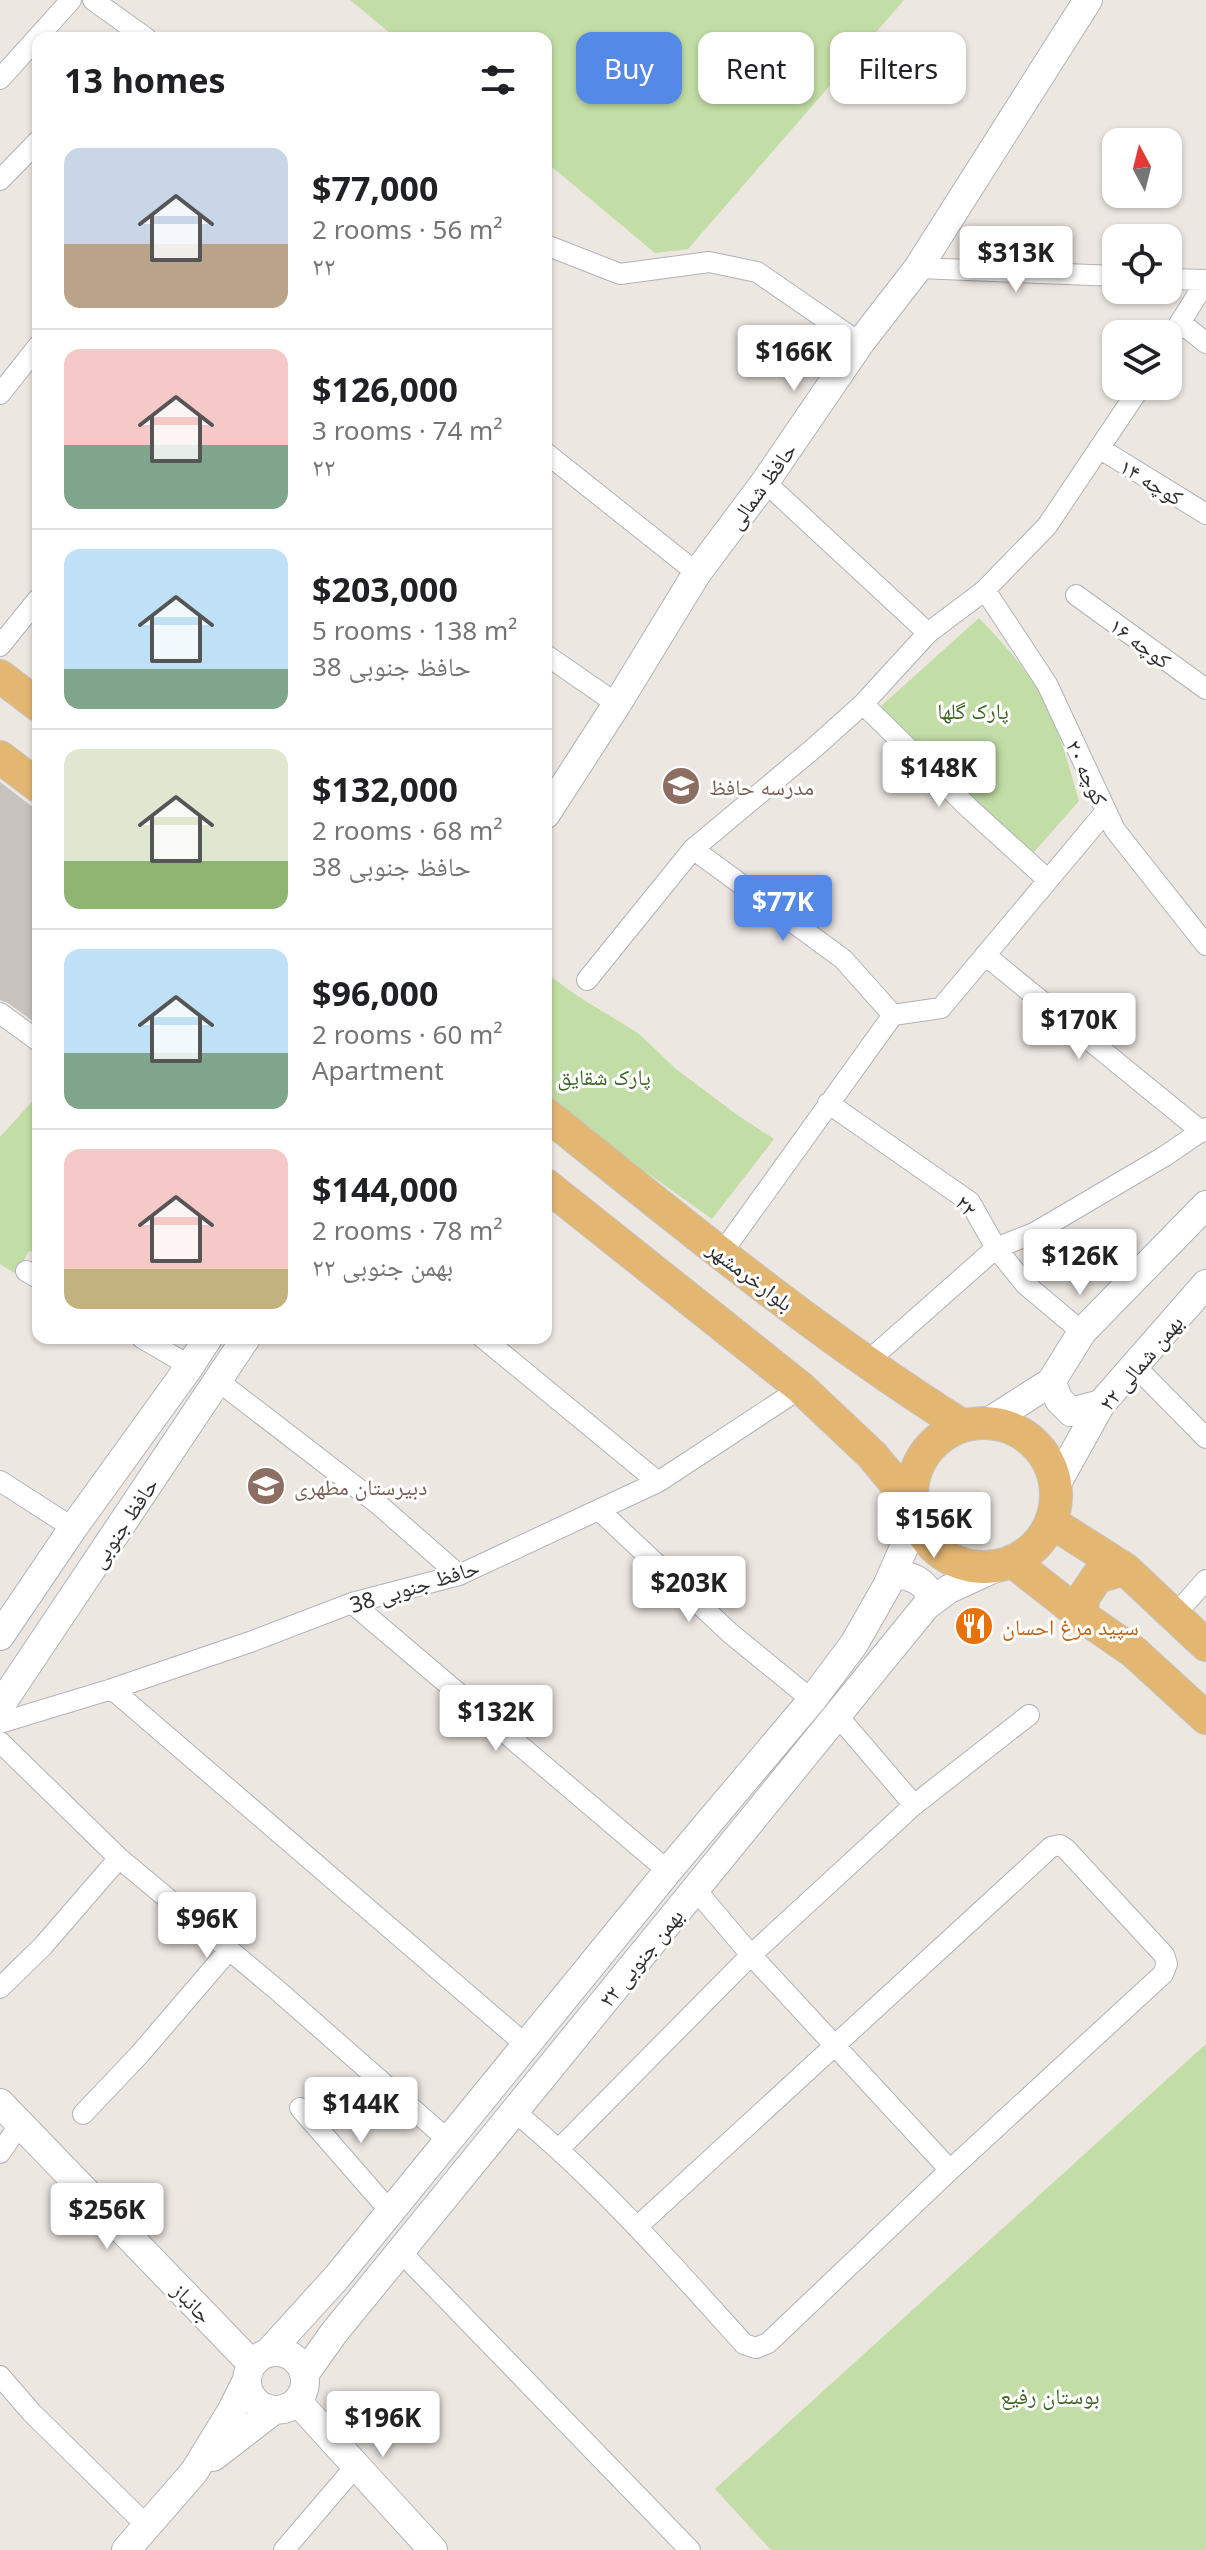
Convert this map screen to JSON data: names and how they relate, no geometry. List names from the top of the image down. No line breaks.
{"streets":{"main road":["بلوارخرمشهر"],"street":["کوچه ۱۴","حافظ شمالی","کوچه ۱۶","کوچه ۲۰","۲۲","۲۲ بهمن شمالی","حافظ جنوبی","حافظ جنوبی 38","۲۲ بهمن جنوبی","جانباز"]},"crossings":[["بلوارخرمشهر","۲۲ بهمن شمالی"],["بلوارخرمشهر","۲۲ بهمن جنوبی"],["۲۲ بهمن شمالی","۲۲ بهمن جنوبی"],["۲۲ بهمن جنوبی","جانباز"]],"parks":["پارک گلها","پارک شقایق","بوستان رفیع"],"places":{"school or university":["مدرسه حافظ","دبیرستان مطهری"],"restaurant":["سپید مرغ احسان"]},"north":"top","page":{"chip":["Buy","Rent","Filters"],"heading":"13 homes","list":[{"name":"$77,000","note":"2 rooms · 56 m² · ۲۲"},{"name":"$126,000","note":"3 rooms · 74 m² · ۲۲"},{"name":"$203,000","note":"5 rooms · 138 m² · حافظ جنوبی 38"},{"name":"$132,000","note":"2 rooms · 68 m² · حافظ جنوبی 38"},{"name":"$96,000","note":"2 rooms · 60 m² · Apartment"},{"name":"$144,000","note":"2 rooms · 78 m² · ۲۲ بهمن جنوبی"}],"price":["$313K","$166K","$148K","$77K","$170K","$126K","$156K","$203K","$132K","$96K","$144K","$256K","$196K"]}}
